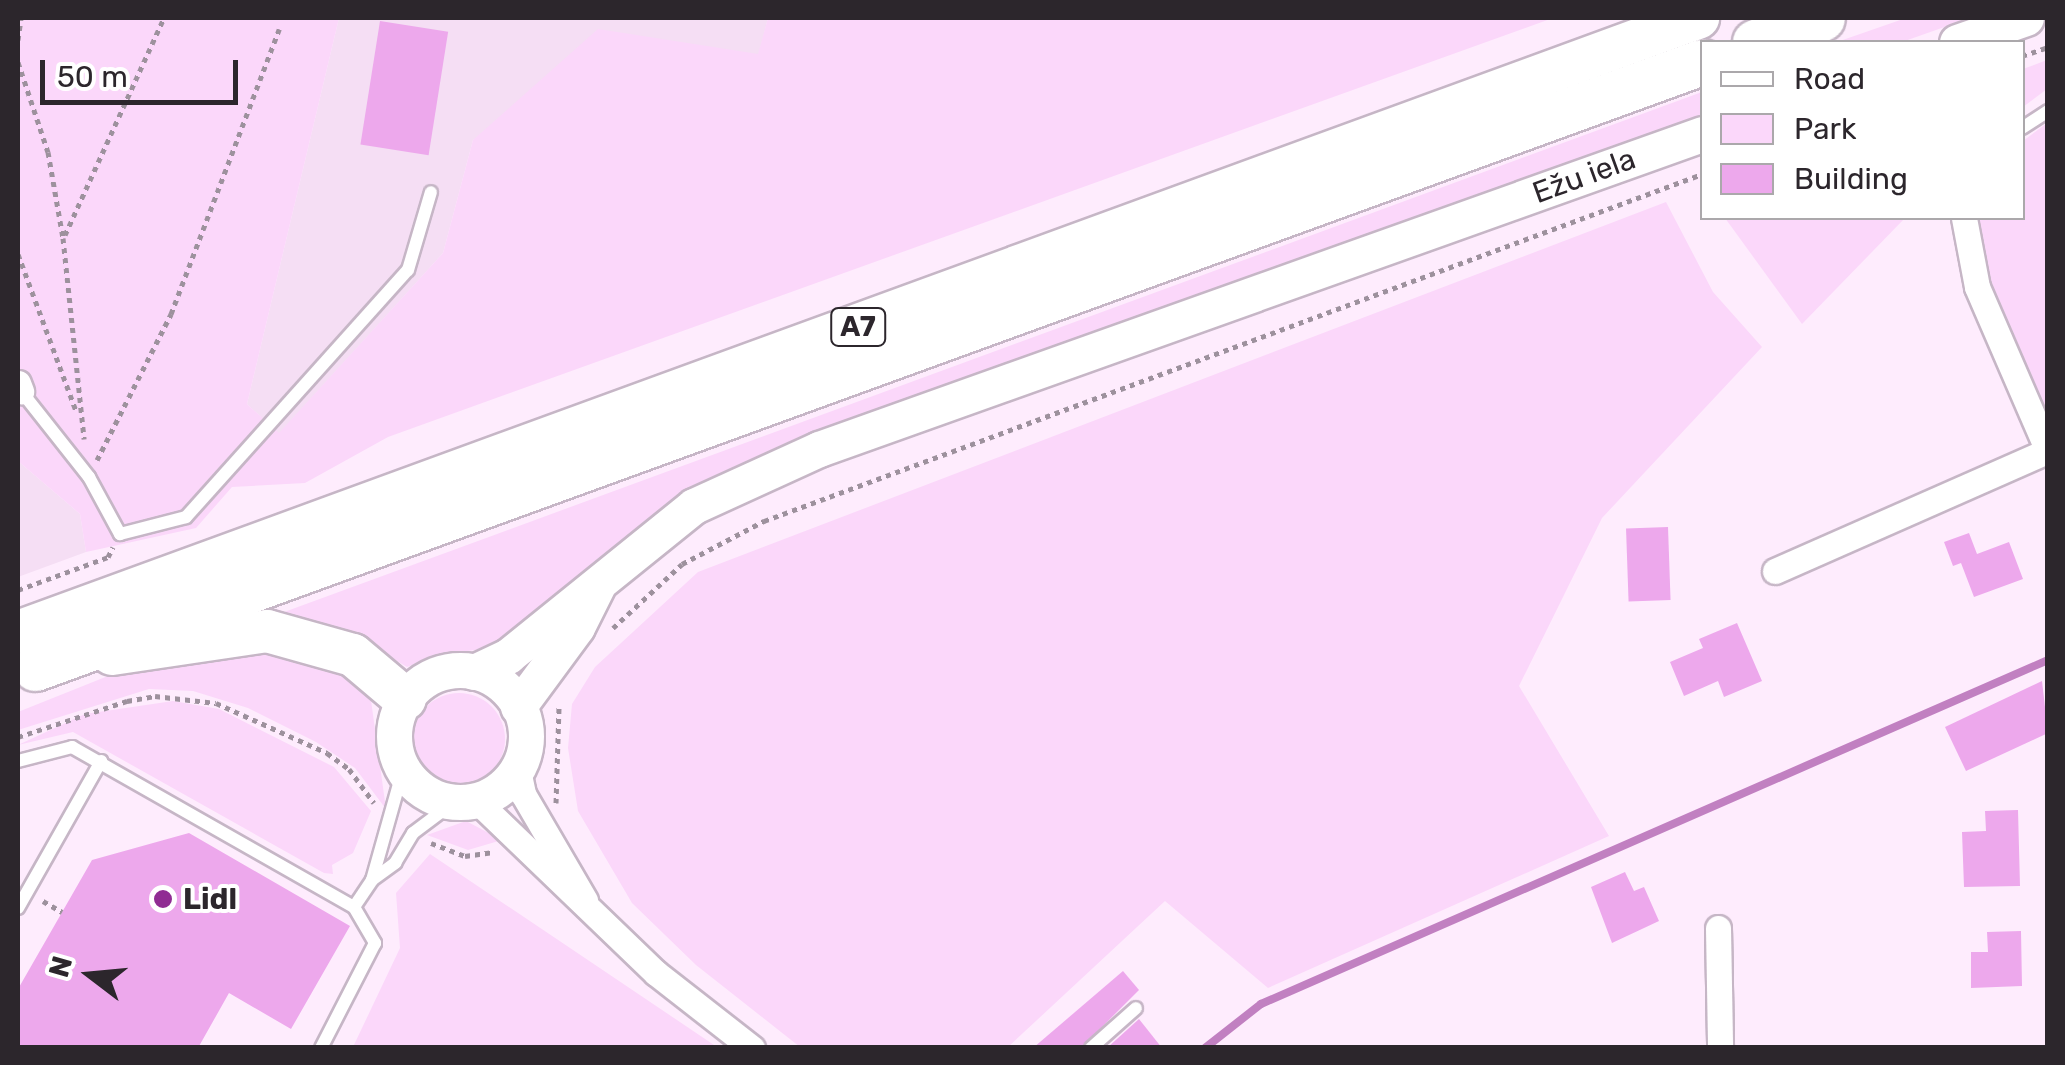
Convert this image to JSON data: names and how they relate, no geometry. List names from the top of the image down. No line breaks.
{"streets":{"highway":["A7"],"main road":["Ežu iela"]},"places":["Lidl"],"legend":["Road","Park","Building"],"scale_bar":"50 m","north":"left"}
